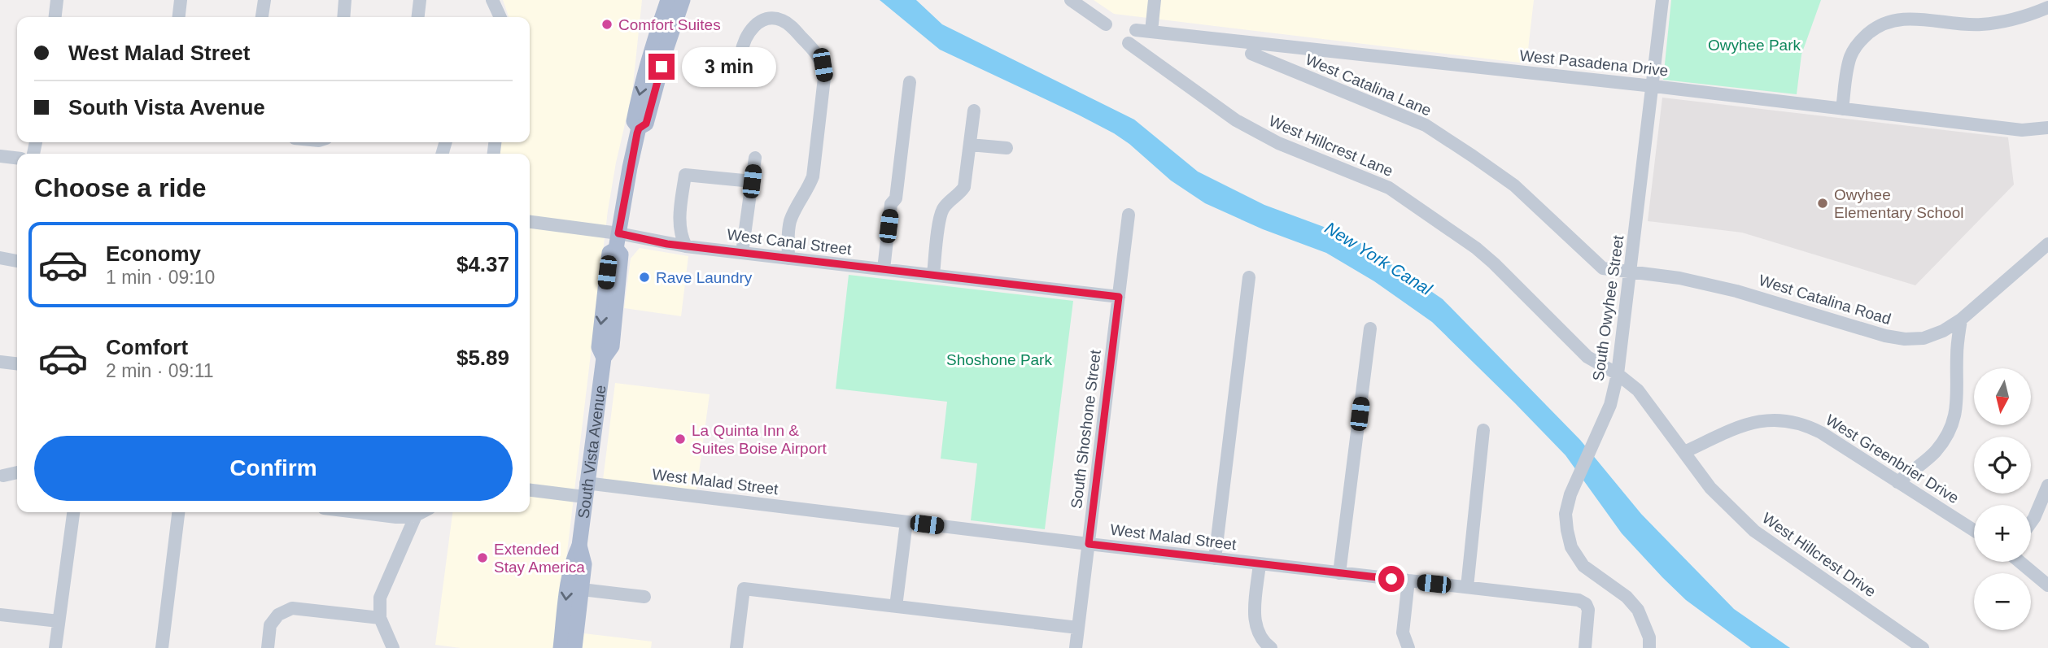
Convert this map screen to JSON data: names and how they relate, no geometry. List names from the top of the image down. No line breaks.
{"streets":{"main road":["South Vista Avenue"],"street":["West Pasadena Drive","West Catalina Lane","West Hillcrest Lane","West Canal Street","West Catalina Road","South Owyhee Street","South Shoshone Street","West Greenbrier Drive","West Malad Street","West Hillcrest Drive"]},"crossings":[["West Pasadena Drive","South Owyhee Street"],["West Catalina Lane","West Catalina Road"],["West Catalina Lane","South Owyhee Street"],["West Hillcrest Lane","South Owyhee Street"],["West Hillcrest Lane","West Hillcrest Drive"],["West Canal Street","South Shoshone Street"],["West Canal Street","South Vista Avenue"],["West Catalina Road","South Owyhee Street"],["South Owyhee Street","West Hillcrest Drive"],["South Shoshone Street","West Malad Street"],["South Vista Avenue","West Malad Street"],["West Greenbrier Drive","West Hillcrest Drive"]],"water":["New York Canal"],"parks":["Owyhee Park","Shoshone Park"],"places":["Comfort Suites","Owyhee Elementary School","Rave Laundry","La Quinta Inn & Suites Boise Airport","Extended Stay America"],"north":"bottom","page":{"banner":["West Malad Street","South Vista Avenue"],"bubble":"3 min","heading":"Choose a ride","list":[{"name":"Economy","note":"1 min · 09:10","value":"$4.37"},{"name":"Comfort","note":"2 min · 09:11","value":"$5.89"}],"map_buttons":["+","−"],"buttons":"Confirm"}}
